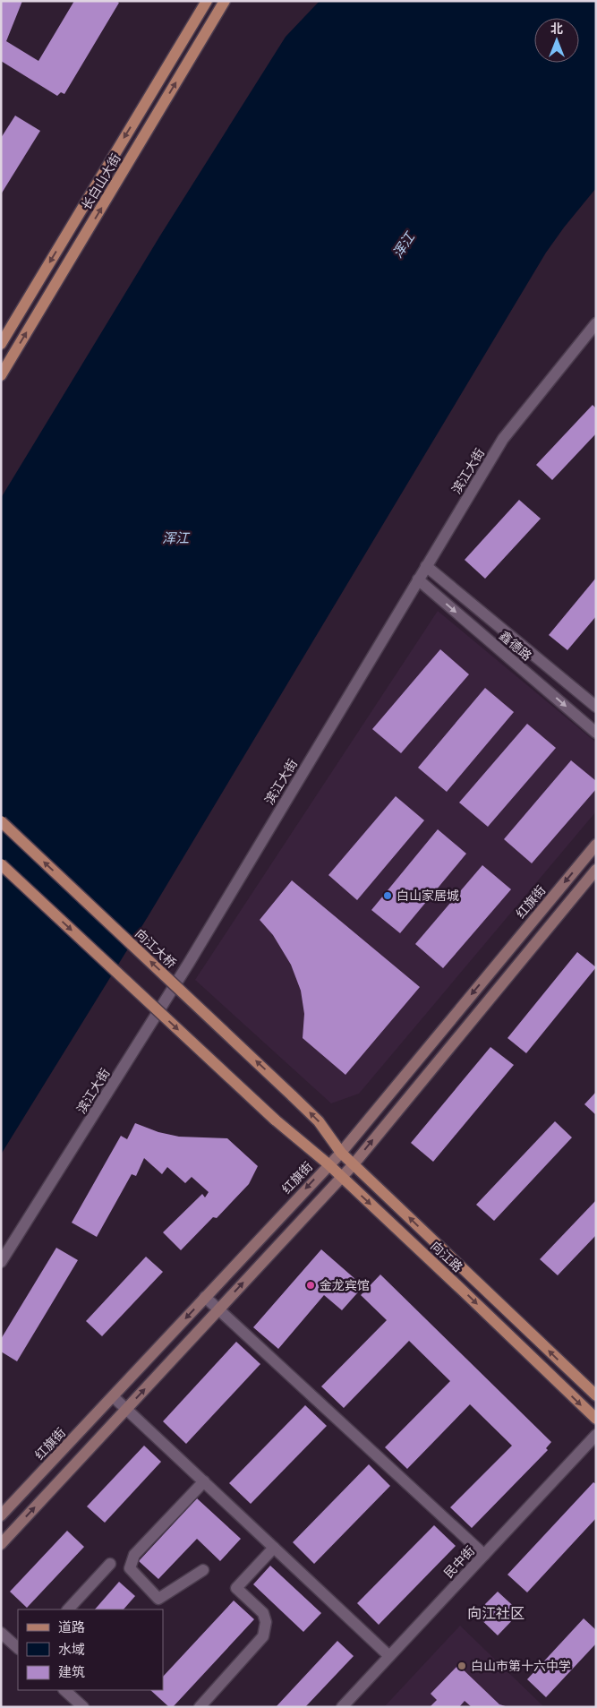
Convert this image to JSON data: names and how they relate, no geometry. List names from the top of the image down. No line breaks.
{"streets":{"main road":["长白山大街","红旗街","向江大桥","向江路"],"street":["滨江大街","鑫德路","民中街"]},"crossings":[["滨江大街","鑫德路"],["红旗街","向江路"],["向江大桥","向江路"]],"one_way":["向江大桥"],"districts":["向江社区"],"water":["浑江"],"places":["白山家居城","金龙宾馆","白山市第十六中学"],"legend":["道路","水域","建筑"],"north":"top"}
